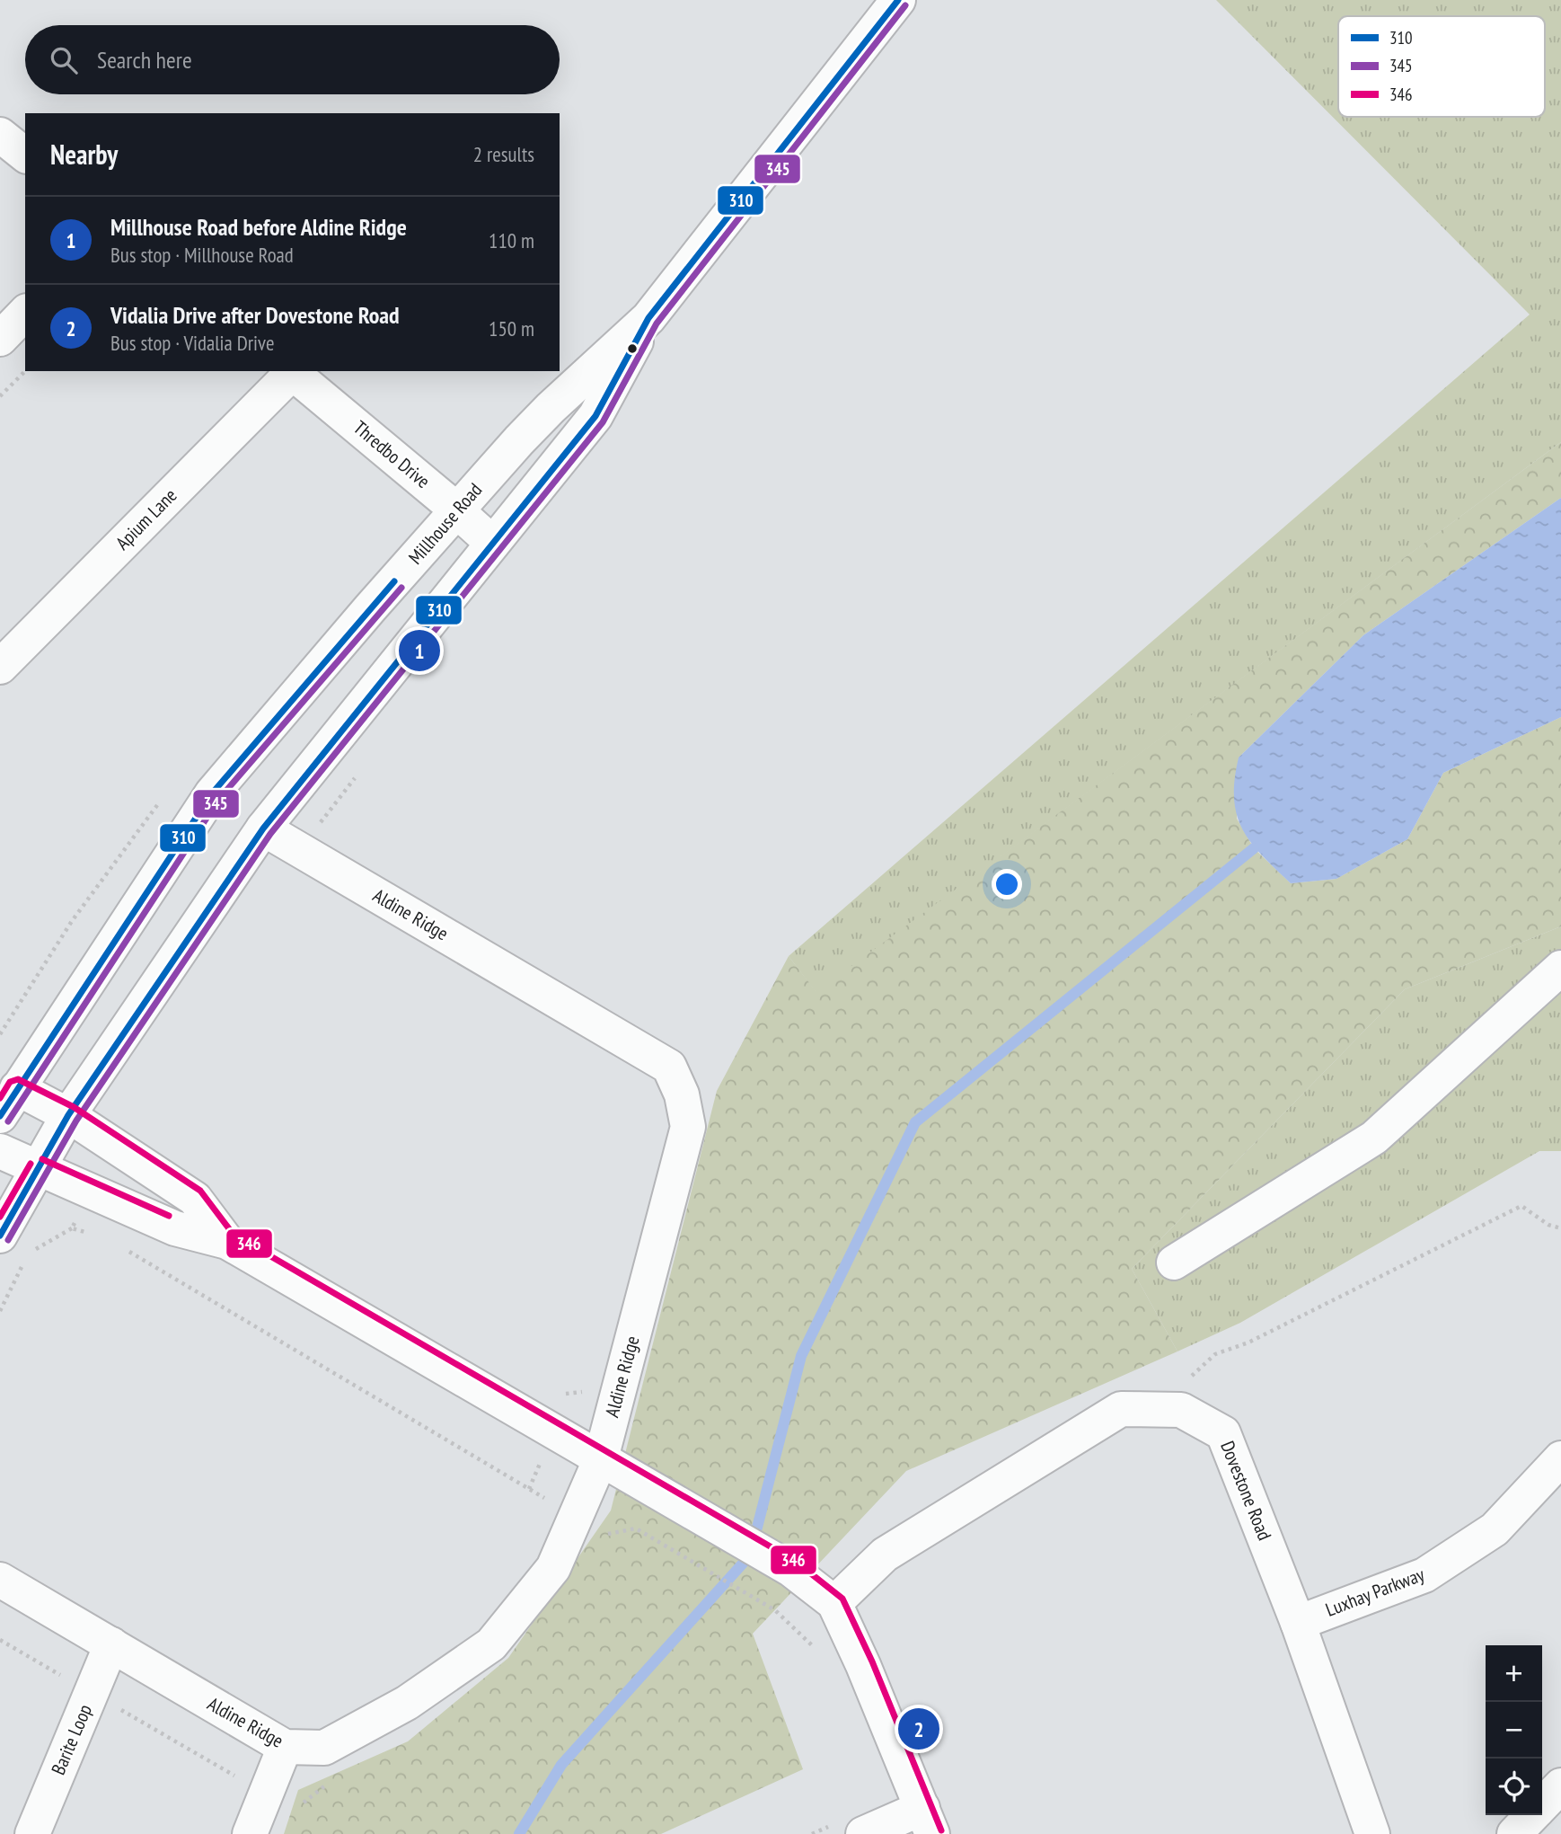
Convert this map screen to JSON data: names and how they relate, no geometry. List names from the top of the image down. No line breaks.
{"streets":{"street":["Thredbo Drive","Apium Lane","Millhouse Road","Aldine Ridge","Dovestone Road","Luxhay Parkway","Barite Loop"]},"crossings":[["Thredbo Drive","Apium Lane"],["Thredbo Drive","Millhouse Road"],["Millhouse Road","Aldine Ridge"],["Aldine Ridge","Barite Loop"],["Dovestone Road","Luxhay Parkway"]],"lines":["transit line 310","transit line 345","transit line 346"],"legend":["310","345","346"],"page":{"search":"Search here","heading":["Nearby","2 results"],"list":[{"mark":"1","name":"Millhouse Road before Aldine Ridge","note":"Bus stop · Millhouse Road","value":"110 m"},{"mark":"2","name":"Vidalia Drive after Dovestone Road","note":"Bus stop · Vidalia Drive","value":"150 m"}],"pins":["1","2"],"map_buttons":["+","−"]}}
